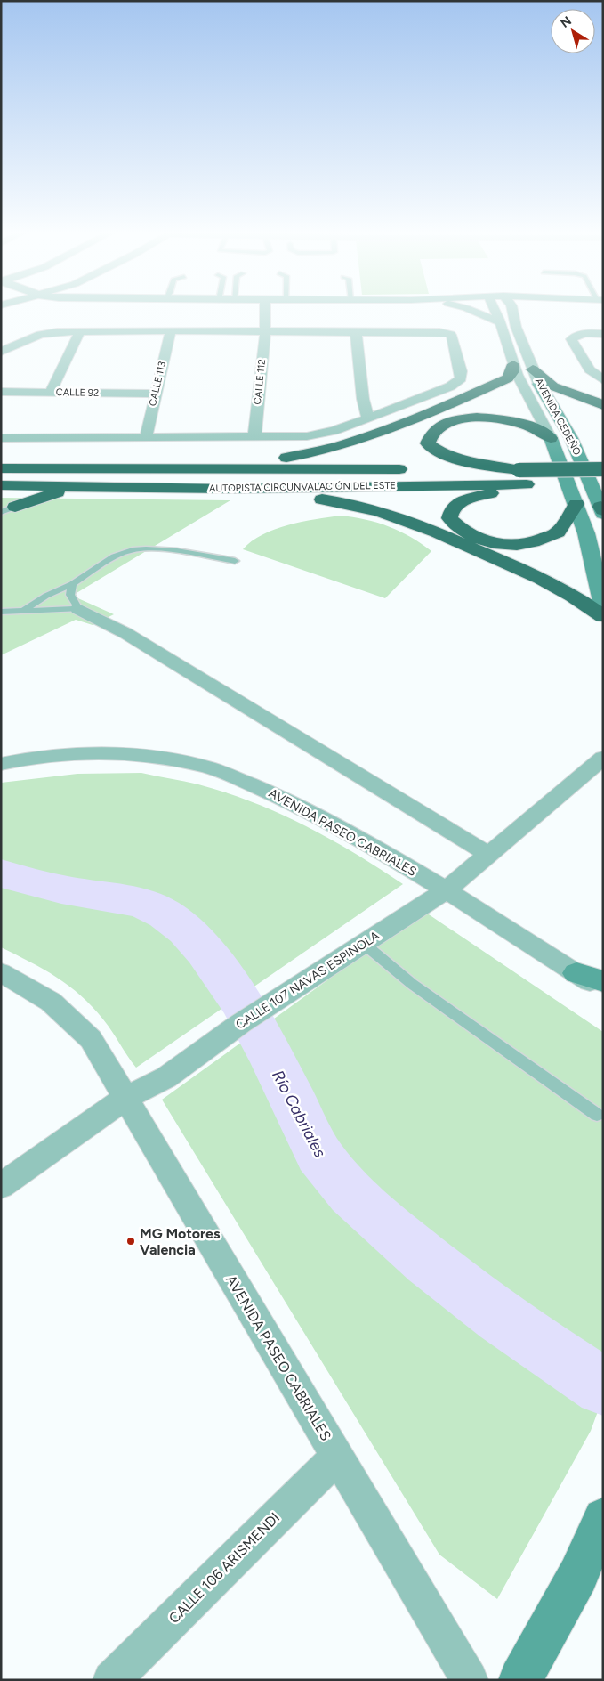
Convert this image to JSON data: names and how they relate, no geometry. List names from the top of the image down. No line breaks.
{"streets":{"highway":["AUTOPISTA CIRCUNVALACIÓN DEL ESTE"],"main road":["AVENIDA CEDEÑO"],"street":["CALLE 112","CALLE 113","CALLE 92","AVENIDA PASEO CABRIALES","CALLE 107 NAVAS ESPINOLA","CALLE 106 ARISMENDI"]},"crossings":[["CALLE 113","CALLE 92"],["AVENIDA PASEO CABRIALES","CALLE 107 NAVAS ESPINOLA"],["AVENIDA PASEO CABRIALES","CALLE 106 ARISMENDI"]],"water":["Río Cabriales"],"places":["MG Motores Valencia"],"north":"top left"}
